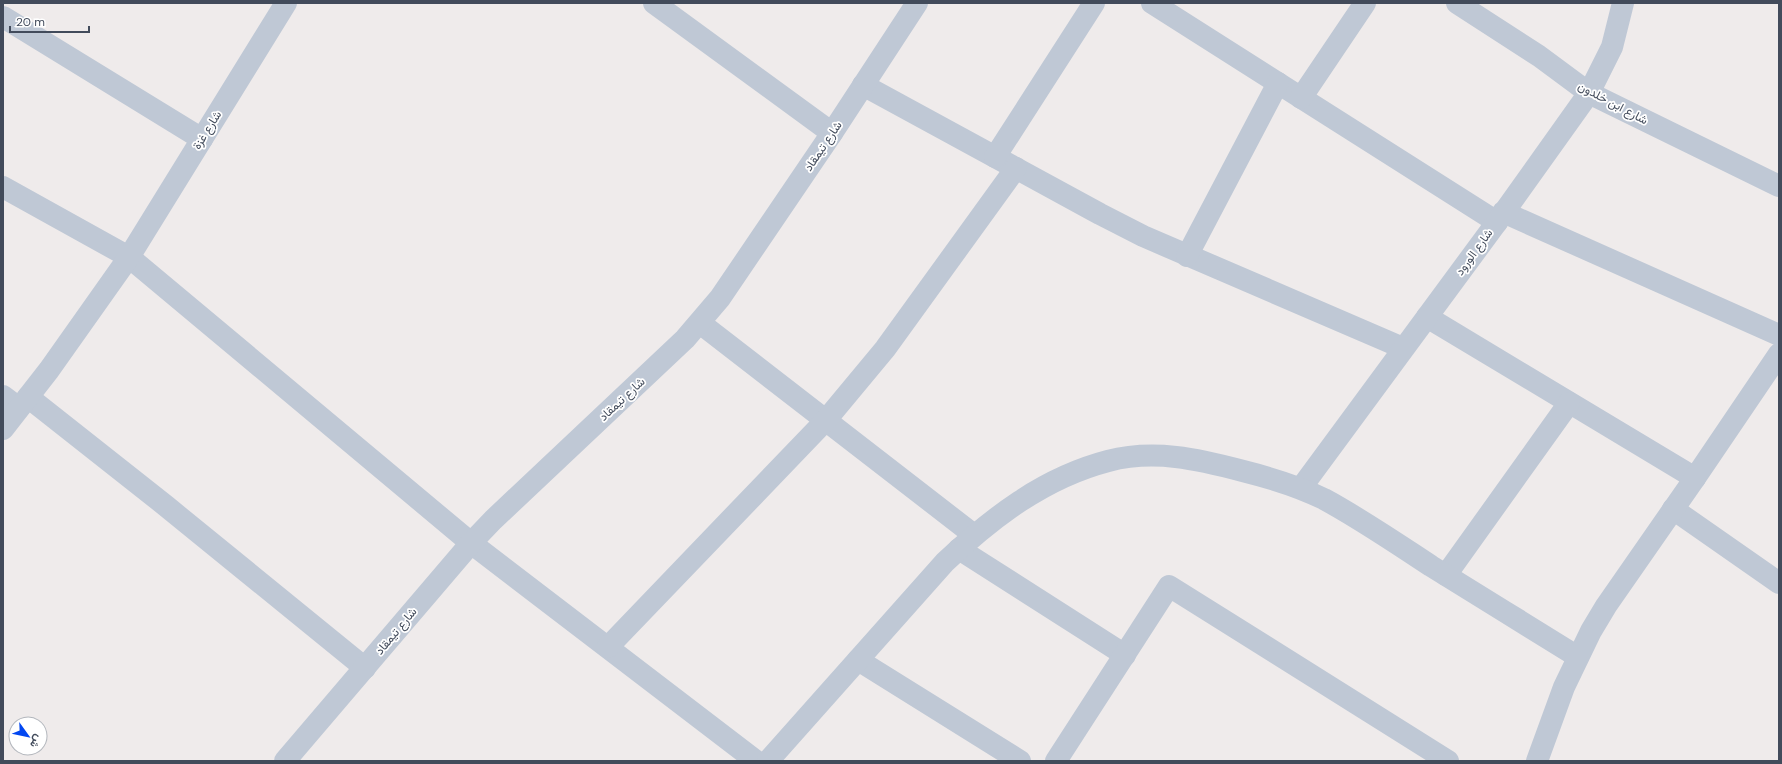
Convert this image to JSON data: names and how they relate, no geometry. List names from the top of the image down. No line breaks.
{"streets":{"street":["شارع ابن خلدون","شارع غزة","شارع تيمقاد","شارع الورود"]},"crossings":[["شارع ابن خلدون","شارع الورود"]],"scale_bar":"20 m","north":"bottom right"}
